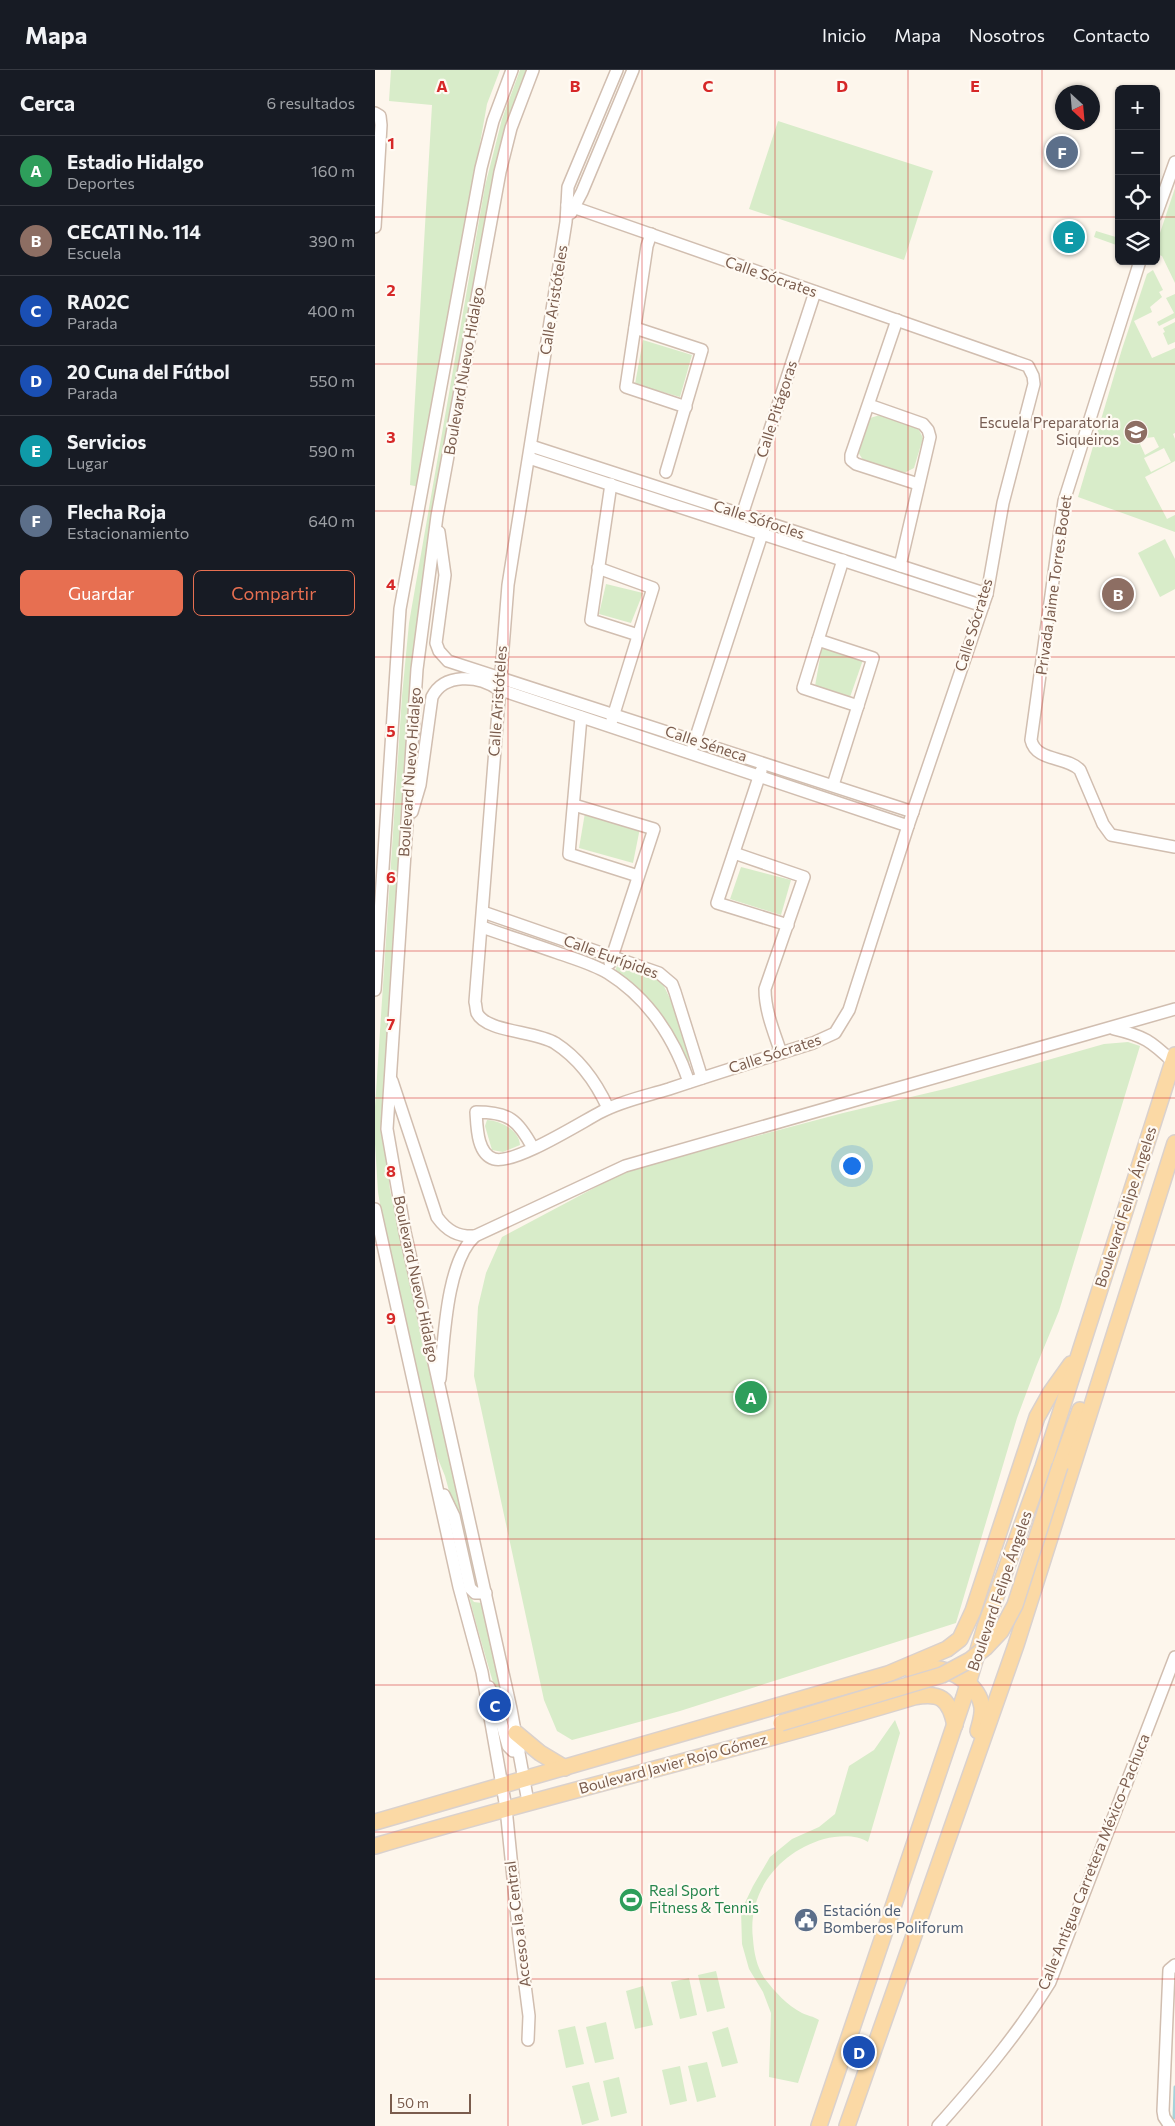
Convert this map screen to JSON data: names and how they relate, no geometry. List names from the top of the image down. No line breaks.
{"streets":{"main road":["Boulevard Felipe Ángeles","Boulevard Javier Rojo Gómez"],"street":["Calle Sócrates","Calle Aristóteles","Boulevard Nuevo Hidalgo","Calle Pitágoras","Calle Sófocles","Privada Jaime Torres Bodet","Calle Séneca","Calle Eurípides","Calle Antigua Carretera México-Pachuca","Acceso a la Central"]},"crossings":[["Calle Sócrates","Calle Aristóteles"],["Calle Sócrates","Calle Pitágoras"],["Calle Sócrates","Calle Sófocles"],["Calle Sócrates","Calle Séneca"],["Calle Sócrates","Calle Eurípides"],["Calle Aristóteles","Calle Sófocles"],["Calle Aristóteles","Calle Séneca"],["Calle Aristóteles","Calle Eurípides"],["Boulevard Nuevo Hidalgo","Boulevard Javier Rojo Gómez"],["Boulevard Nuevo Hidalgo","Acceso a la Central"],["Calle Pitágoras","Calle Sófocles"],["Boulevard Felipe Ángeles","Boulevard Javier Rojo Gómez"],["Boulevard Javier Rojo Gómez","Acceso a la Central"]],"places":{"school or university":["Escuela Preparatoria Siqueiros"],"sports":["Real Sport Fitness & Tennis"],"public building":["Estación de Bomberos Poliforum"]},"scale_bar":"50 m","north":"bottom right","page":{"header":"Mapa","nav":["Inicio","Mapa","Nosotros","Contacto"],"heading":["Cerca","6 resultados"],"map_buttons":["+","−"],"pins":["F","E","B","A","C","D"],"list":[{"mark":"A","name":"Estadio Hidalgo","note":"Deportes","value":"160 m"},{"mark":"B","name":"CECATI No. 114","note":"Escuela","value":"390 m"},{"mark":"C","name":"RA02C","note":"Parada","value":"400 m"},{"mark":"D","name":"20 Cuna del Fútbol","note":"Parada","value":"550 m"},{"mark":"E","name":"Servicios","note":"Lugar","value":"590 m"},{"mark":"F","name":"Flecha Roja","note":"Estacionamiento","value":"640 m"}],"buttons":["Guardar","Compartir"],"scale":"50 m"},"grid":{"columns":["A","B","C","D","E"],"rows":["1","2","3","4","5","6","7","8","9"]}}
